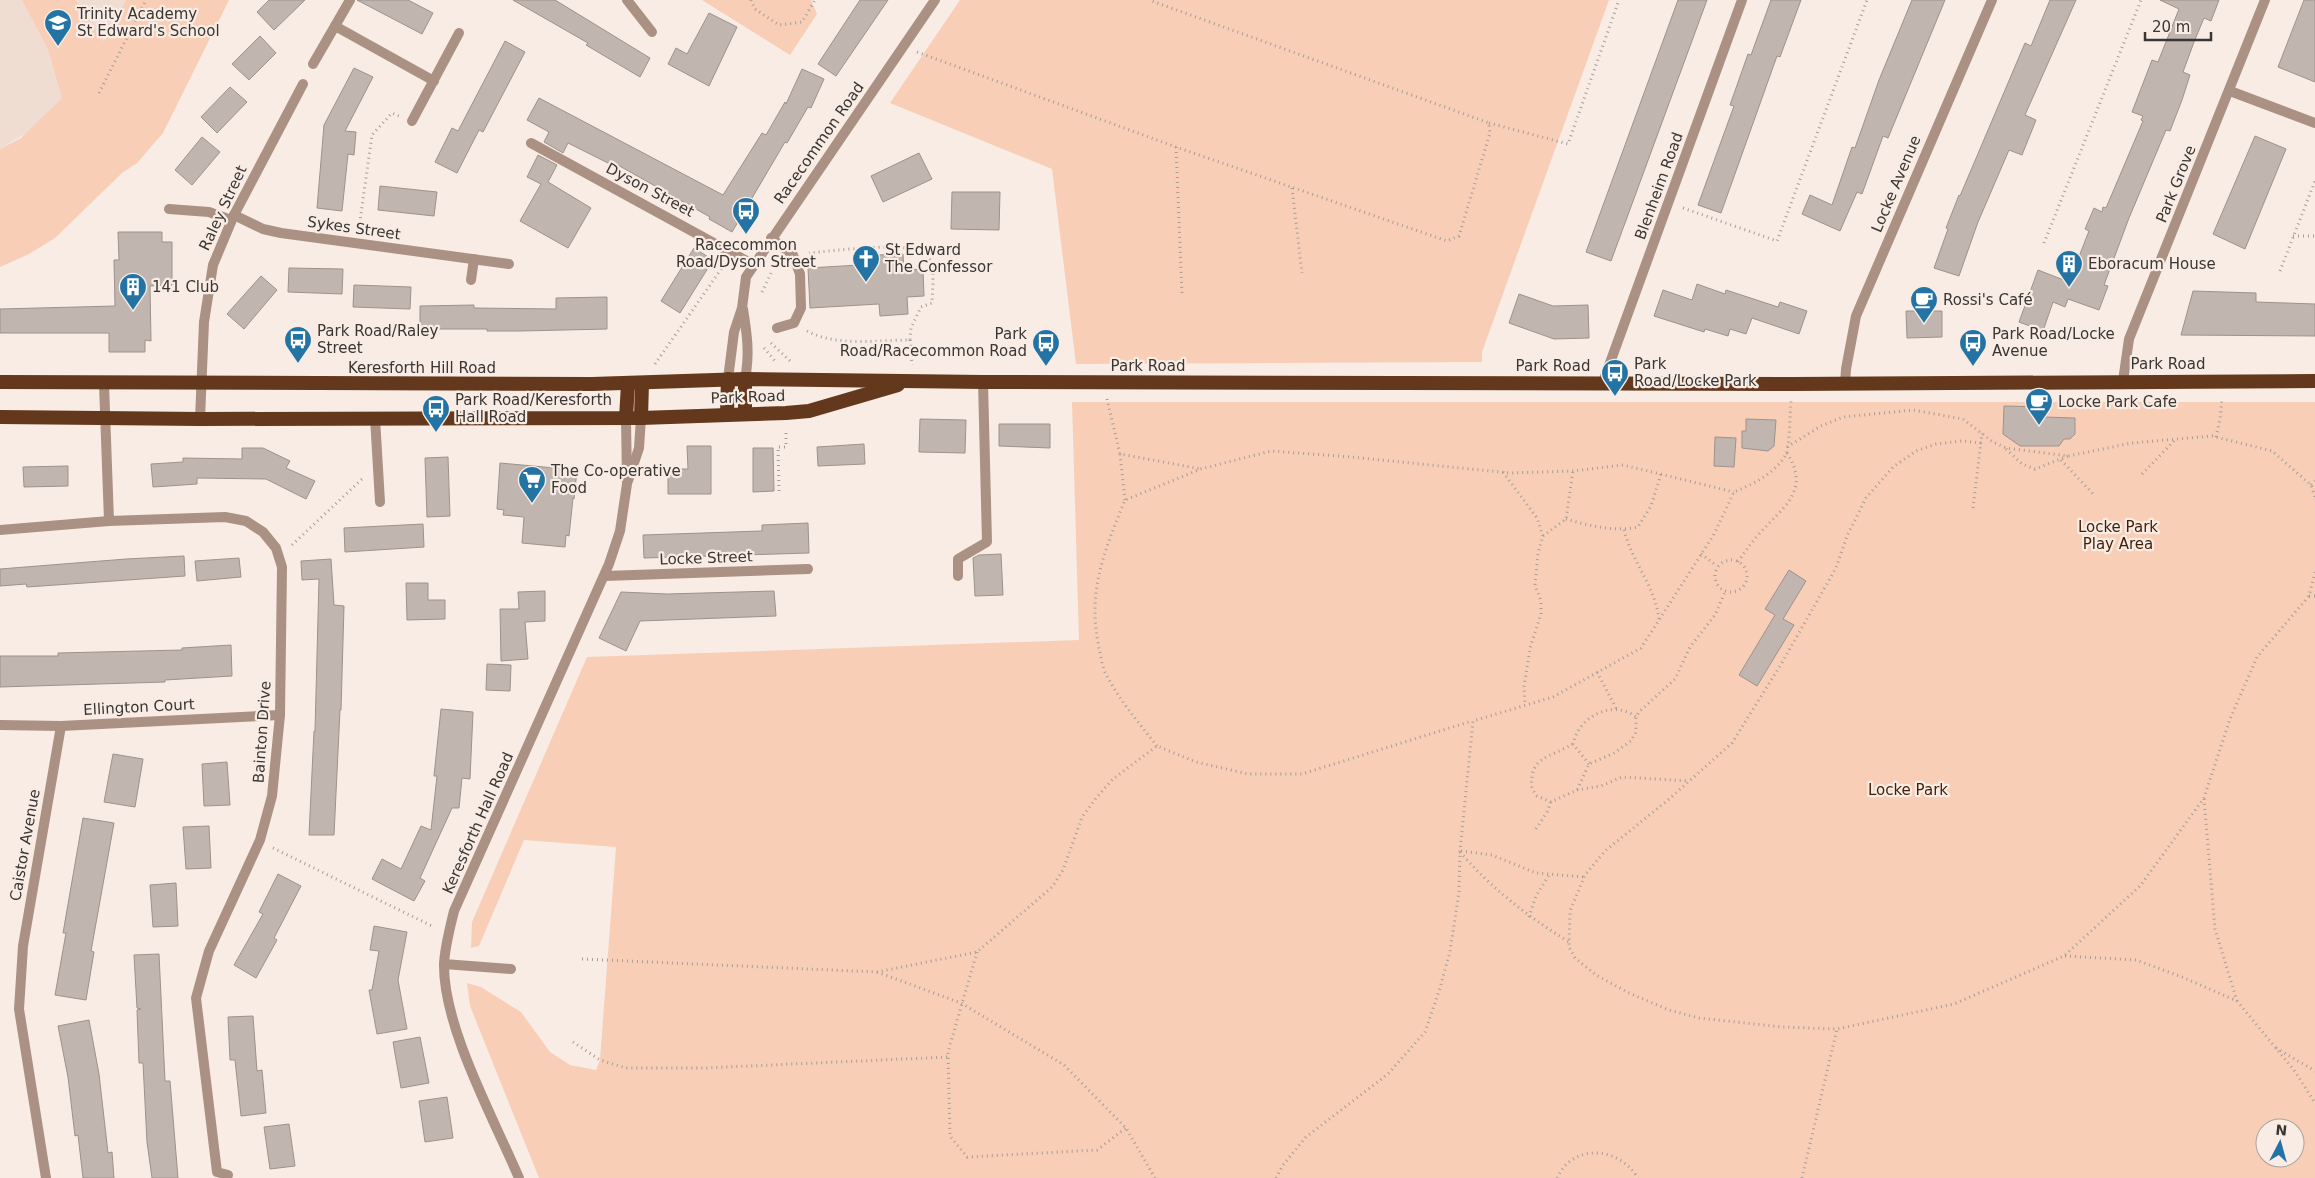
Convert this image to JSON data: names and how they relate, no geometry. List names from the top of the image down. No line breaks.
{"streets":{"highway":["Park Road","Keresforth Hill Road"],"street":["Racecommon Road","Locke Avenue","Park Grove","Blenheim Road","Dyson Street","Raley Street","Sykes Street","Locke Street","Ellington Court","Bainton Drive","Keresforth Hall Road","Caistor Avenue"]},"crossings":[["Racecommon Road","Dyson Street"],["Racecommon Road","Park Road"],["Locke Avenue","Park Road"],["Park Grove","Park Road"],["Blenheim Road","Park Road"],["Raley Street","Sykes Street"],["Raley Street","Keresforth Hill Road"],["Park Road","Keresforth Hill Road"],["Park Road","Keresforth Hall Road"],["Locke Street","Keresforth Hall Road"],["Ellington Court","Bainton Drive"],["Ellington Court","Caistor Avenue"]],"parks":["Locke Park Play Area","Locke Park"],"places":{"school or university":["Trinity Academy St Edward's School"],"bus stop":["Racecommon Road/Dyson Street","Park Road/Raley Street","Park Road/Racecommon Road","Park Road/Locke Avenue","Park Road/Locke Park","Park Road/Keresforth Hall Road"],"church":["St Edward The Confessor"],"building":["Eboracum House","141 Club"],"cafe":["Rossi's Café","Locke Park Cafe"],"supermarket":["The Co-operative Food"]},"scale_bar":"20 m","north":"top"}
